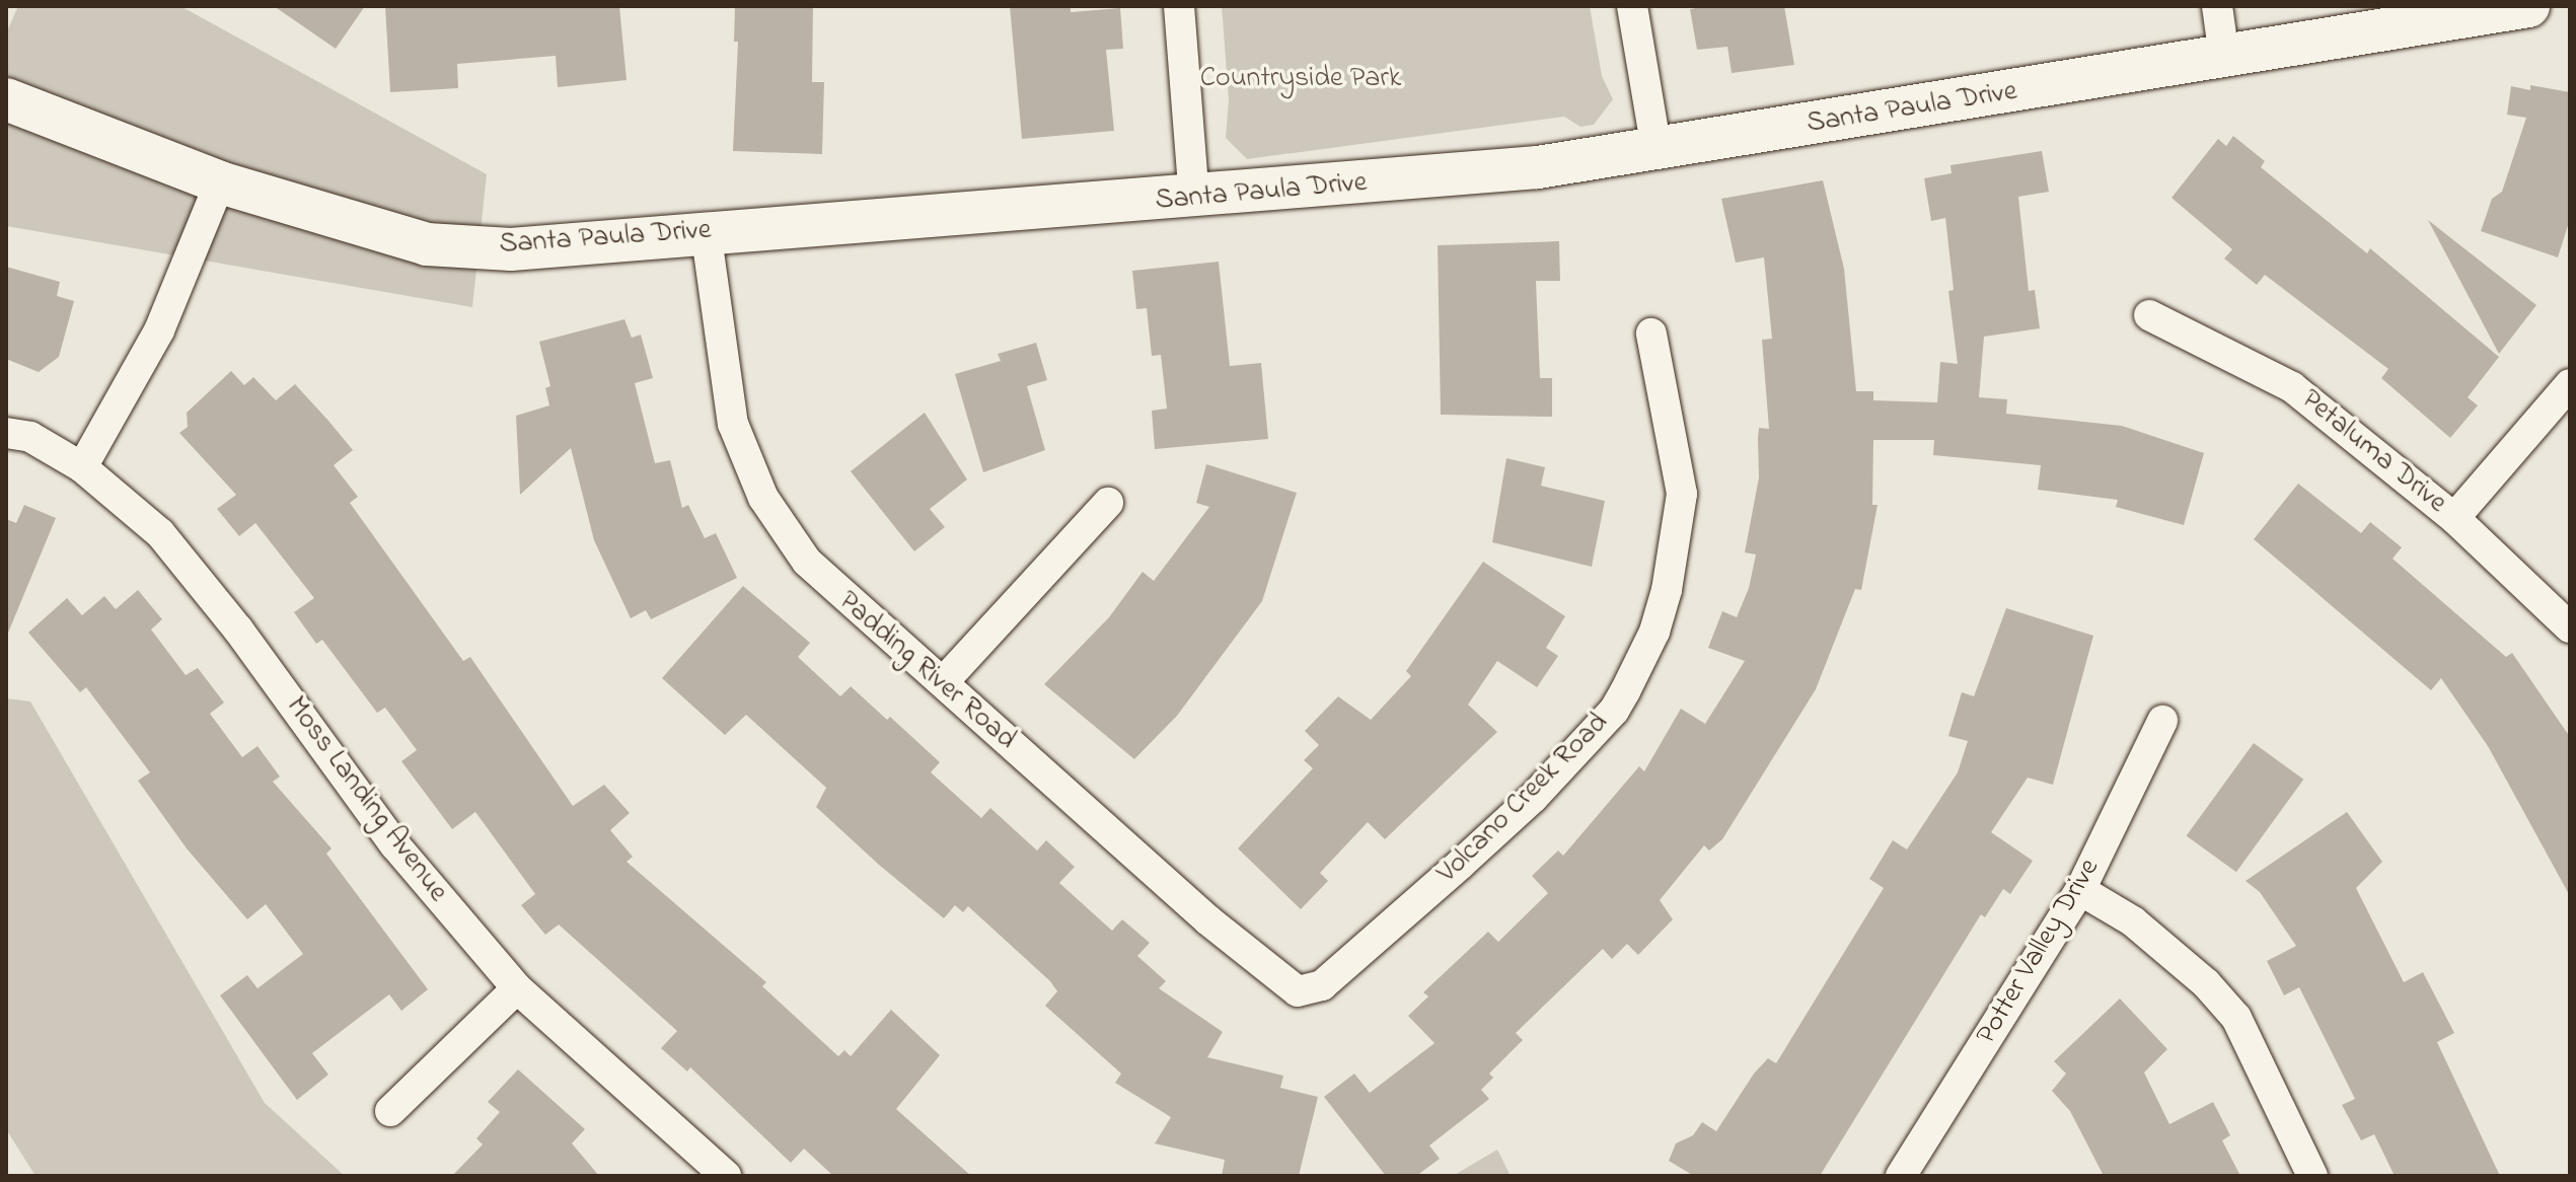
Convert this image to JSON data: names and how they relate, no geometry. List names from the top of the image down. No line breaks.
{"streets":{"street":["Santa Paula Drive","Petaluma Drive","Padding River Road","Volcano Creek Road","Moss Landing Avenue","Potter Valley Drive"]},"crossings":[["Santa Paula Drive","Padding River Road"],["Padding River Road","Volcano Creek Road"]],"parks":["Countryside Park"]}
